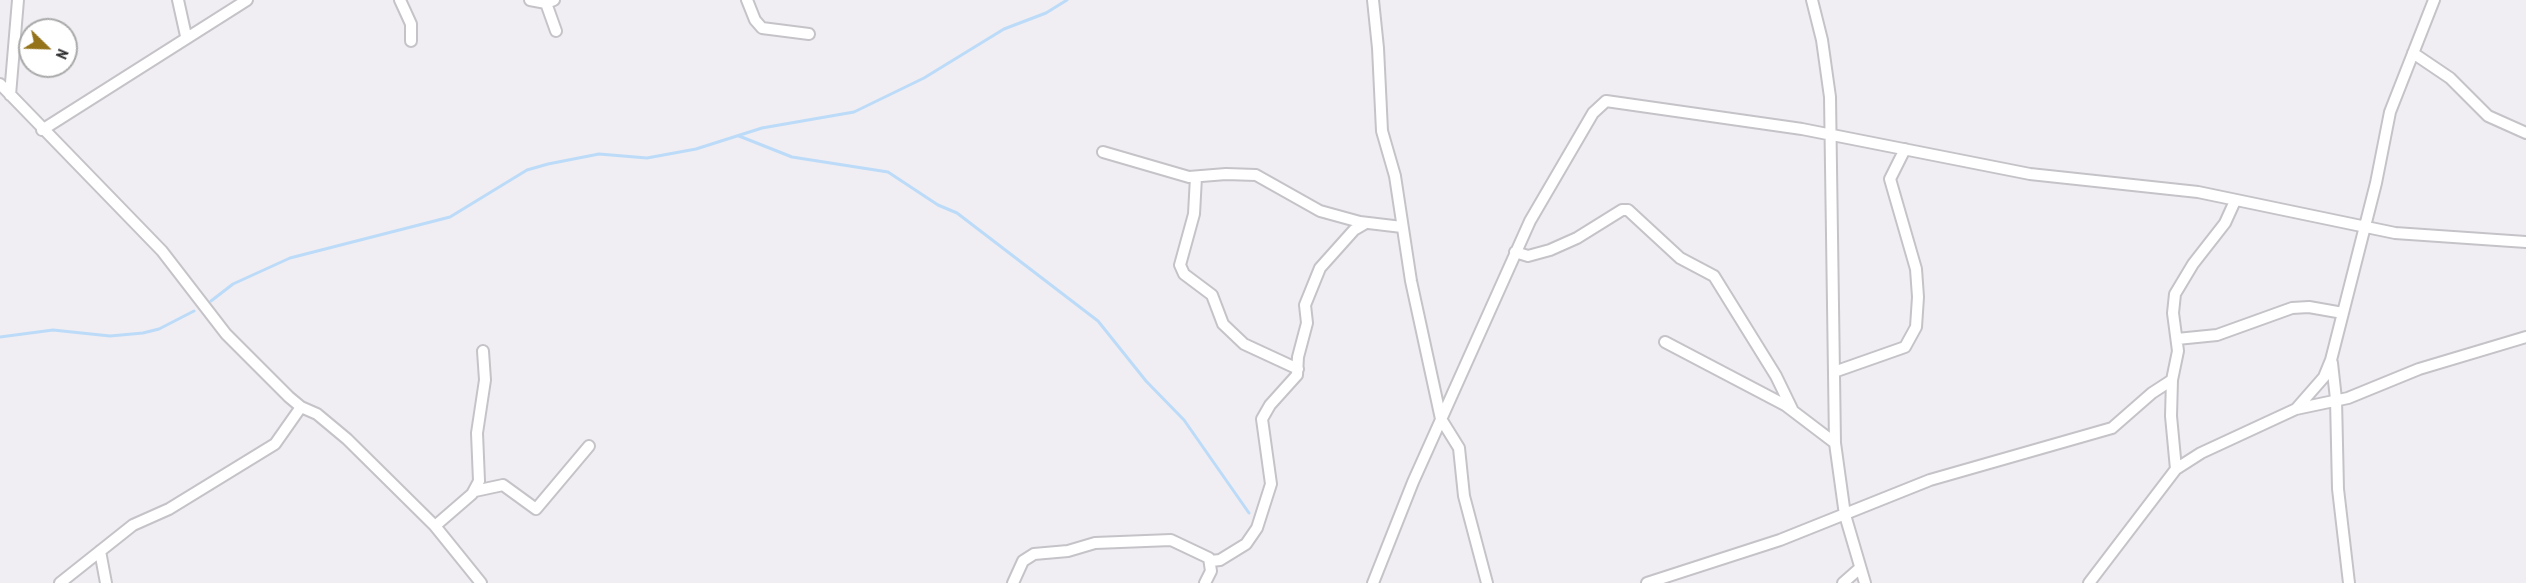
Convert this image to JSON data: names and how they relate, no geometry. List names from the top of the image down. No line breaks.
{"north":"bottom right"}
